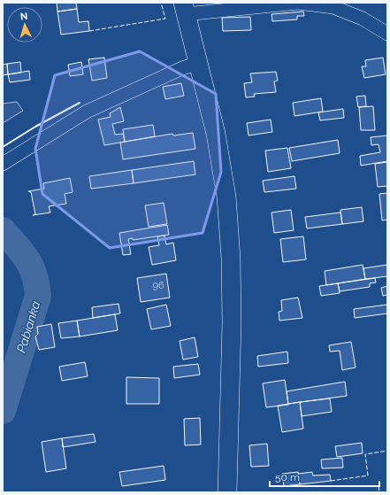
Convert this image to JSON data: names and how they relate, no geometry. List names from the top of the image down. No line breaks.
{"water":["Pabianka"],"house_numbers":["96"],"scale_bar":"50 m","north":"top"}
